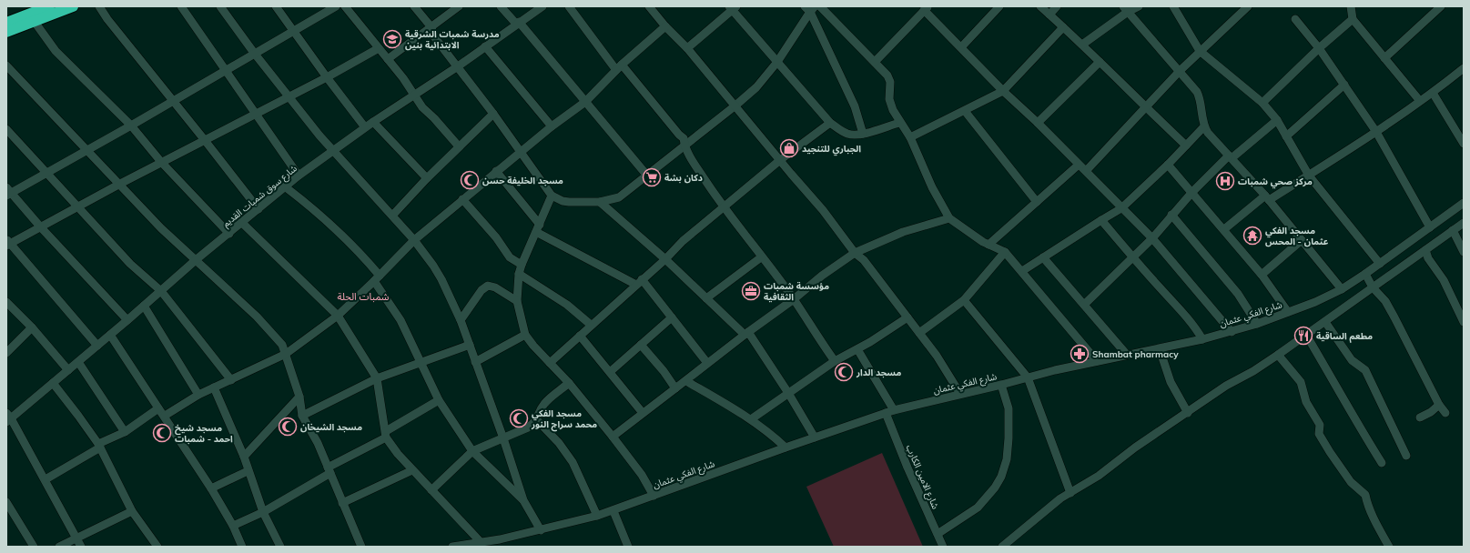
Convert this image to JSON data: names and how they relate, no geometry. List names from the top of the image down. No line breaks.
{"streets":{"street":["شارع سوق شمبات القديم","شارع الفكي عثمان","شارع الامين الكارب"]},"crossings":[["شارع الفكي عثمان","شارع الامين الكارب"]],"districts":["شمبات الحلة"],"places":{"school or university":["مدرسة شمبات الشرقية الابتدائية بنين"],"shop":["الجباري للتنجيد"],"supermarket":["دكان بشة"],"mosque":["مسجد الخليفة حسن","مسجد الدار","مسجد الفكي محمد سراج النور","مسجد الشيخان","مسجد شيخ احمد - شمبات"],"hospital":["مركز صحي شمبات"],"temple":["مسجد الفكي عثمان - المحس"],"office":["مؤسسة شمبات الثقافية"],"restaurant":["مطعم الساقية"],"pharmacy":["Shambat pharmacy"]}}
